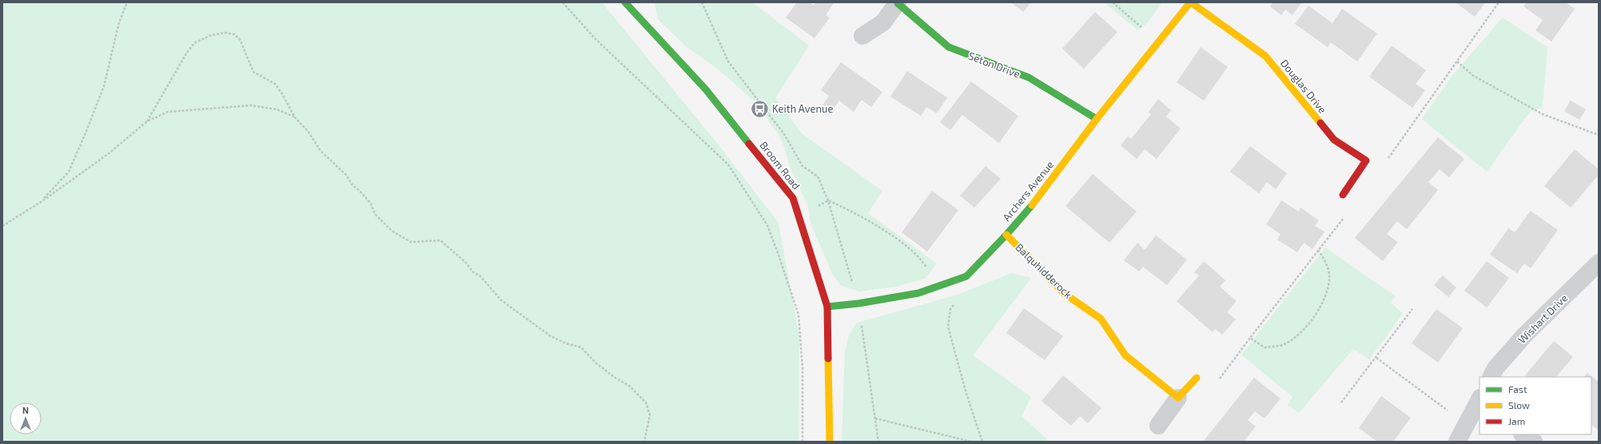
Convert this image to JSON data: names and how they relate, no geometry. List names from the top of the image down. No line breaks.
{"streets":{"street":["Seton Drive","Douglas Drive","Broom Road","Archers Avenue","Balquhidderock","Wishart Drive"]},"crossings":[["Seton Drive","Archers Avenue"],["Douglas Drive","Archers Avenue"],["Broom Road","Archers Avenue"],["Archers Avenue","Balquhidderock"]],"places":{"bus stop":["Keith Avenue"]},"legend":["Fast","Slow","Jam"],"north":"top"}
